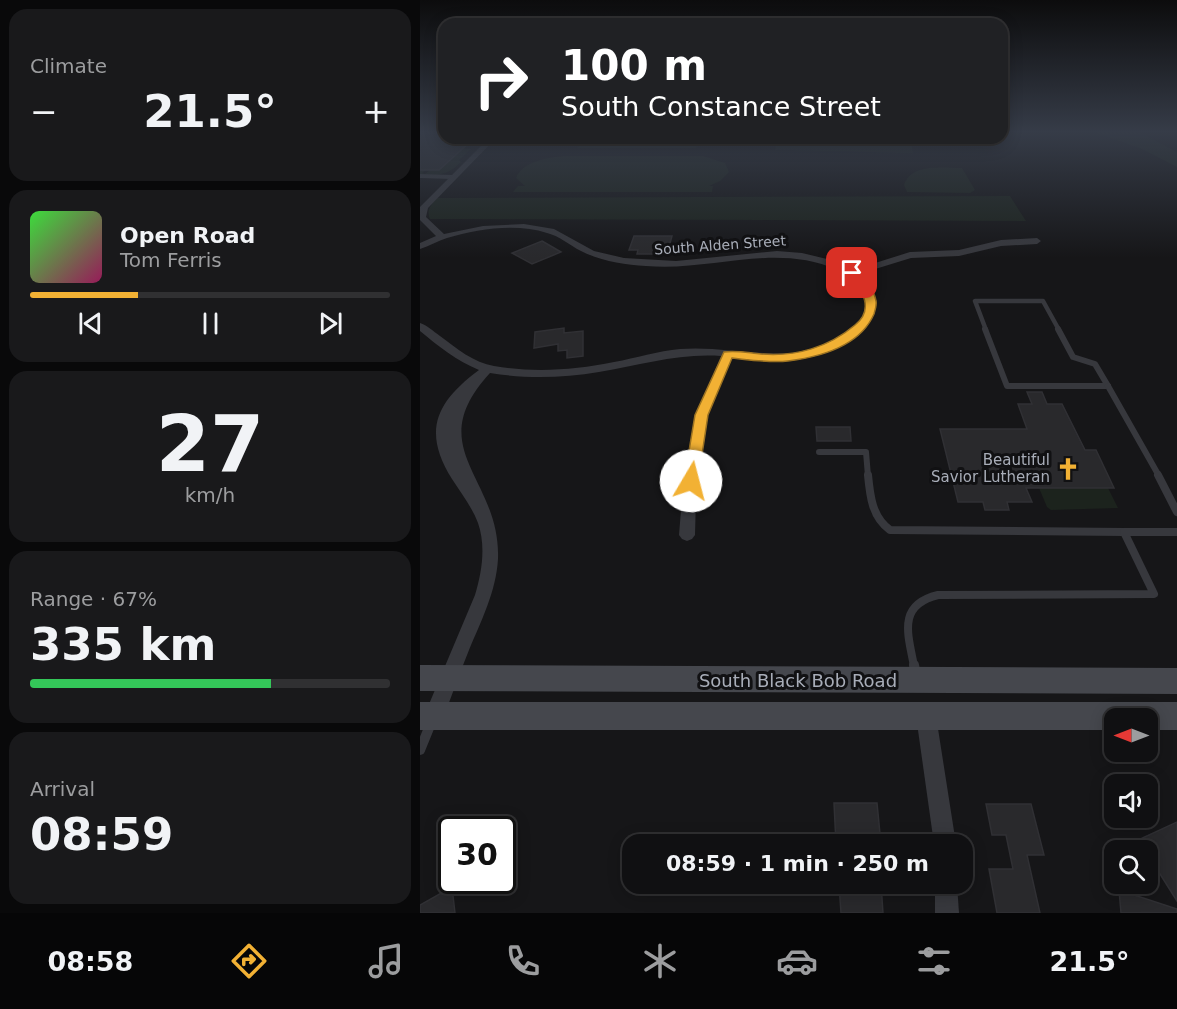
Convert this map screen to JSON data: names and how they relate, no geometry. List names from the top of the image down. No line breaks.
{"streets":{"main road":["South Black Bob Road"],"street":["South Alden Street"]},"places":{"church":["Beautiful Savior Lutheran"]},"north":"left","page":{"tile":["Climate",["27","km/h"],["Range · 67%","335 km"],["Arrival","08:59"]],"turn":["100 m","South Constance Street"],"heat":["−","21.5°","+"],"song":["Open Road","Tom Ferris"],"limit":"30","trip":"08:59 · 1 min · 250 m","tabs":["08:58","21.5°"]}}
